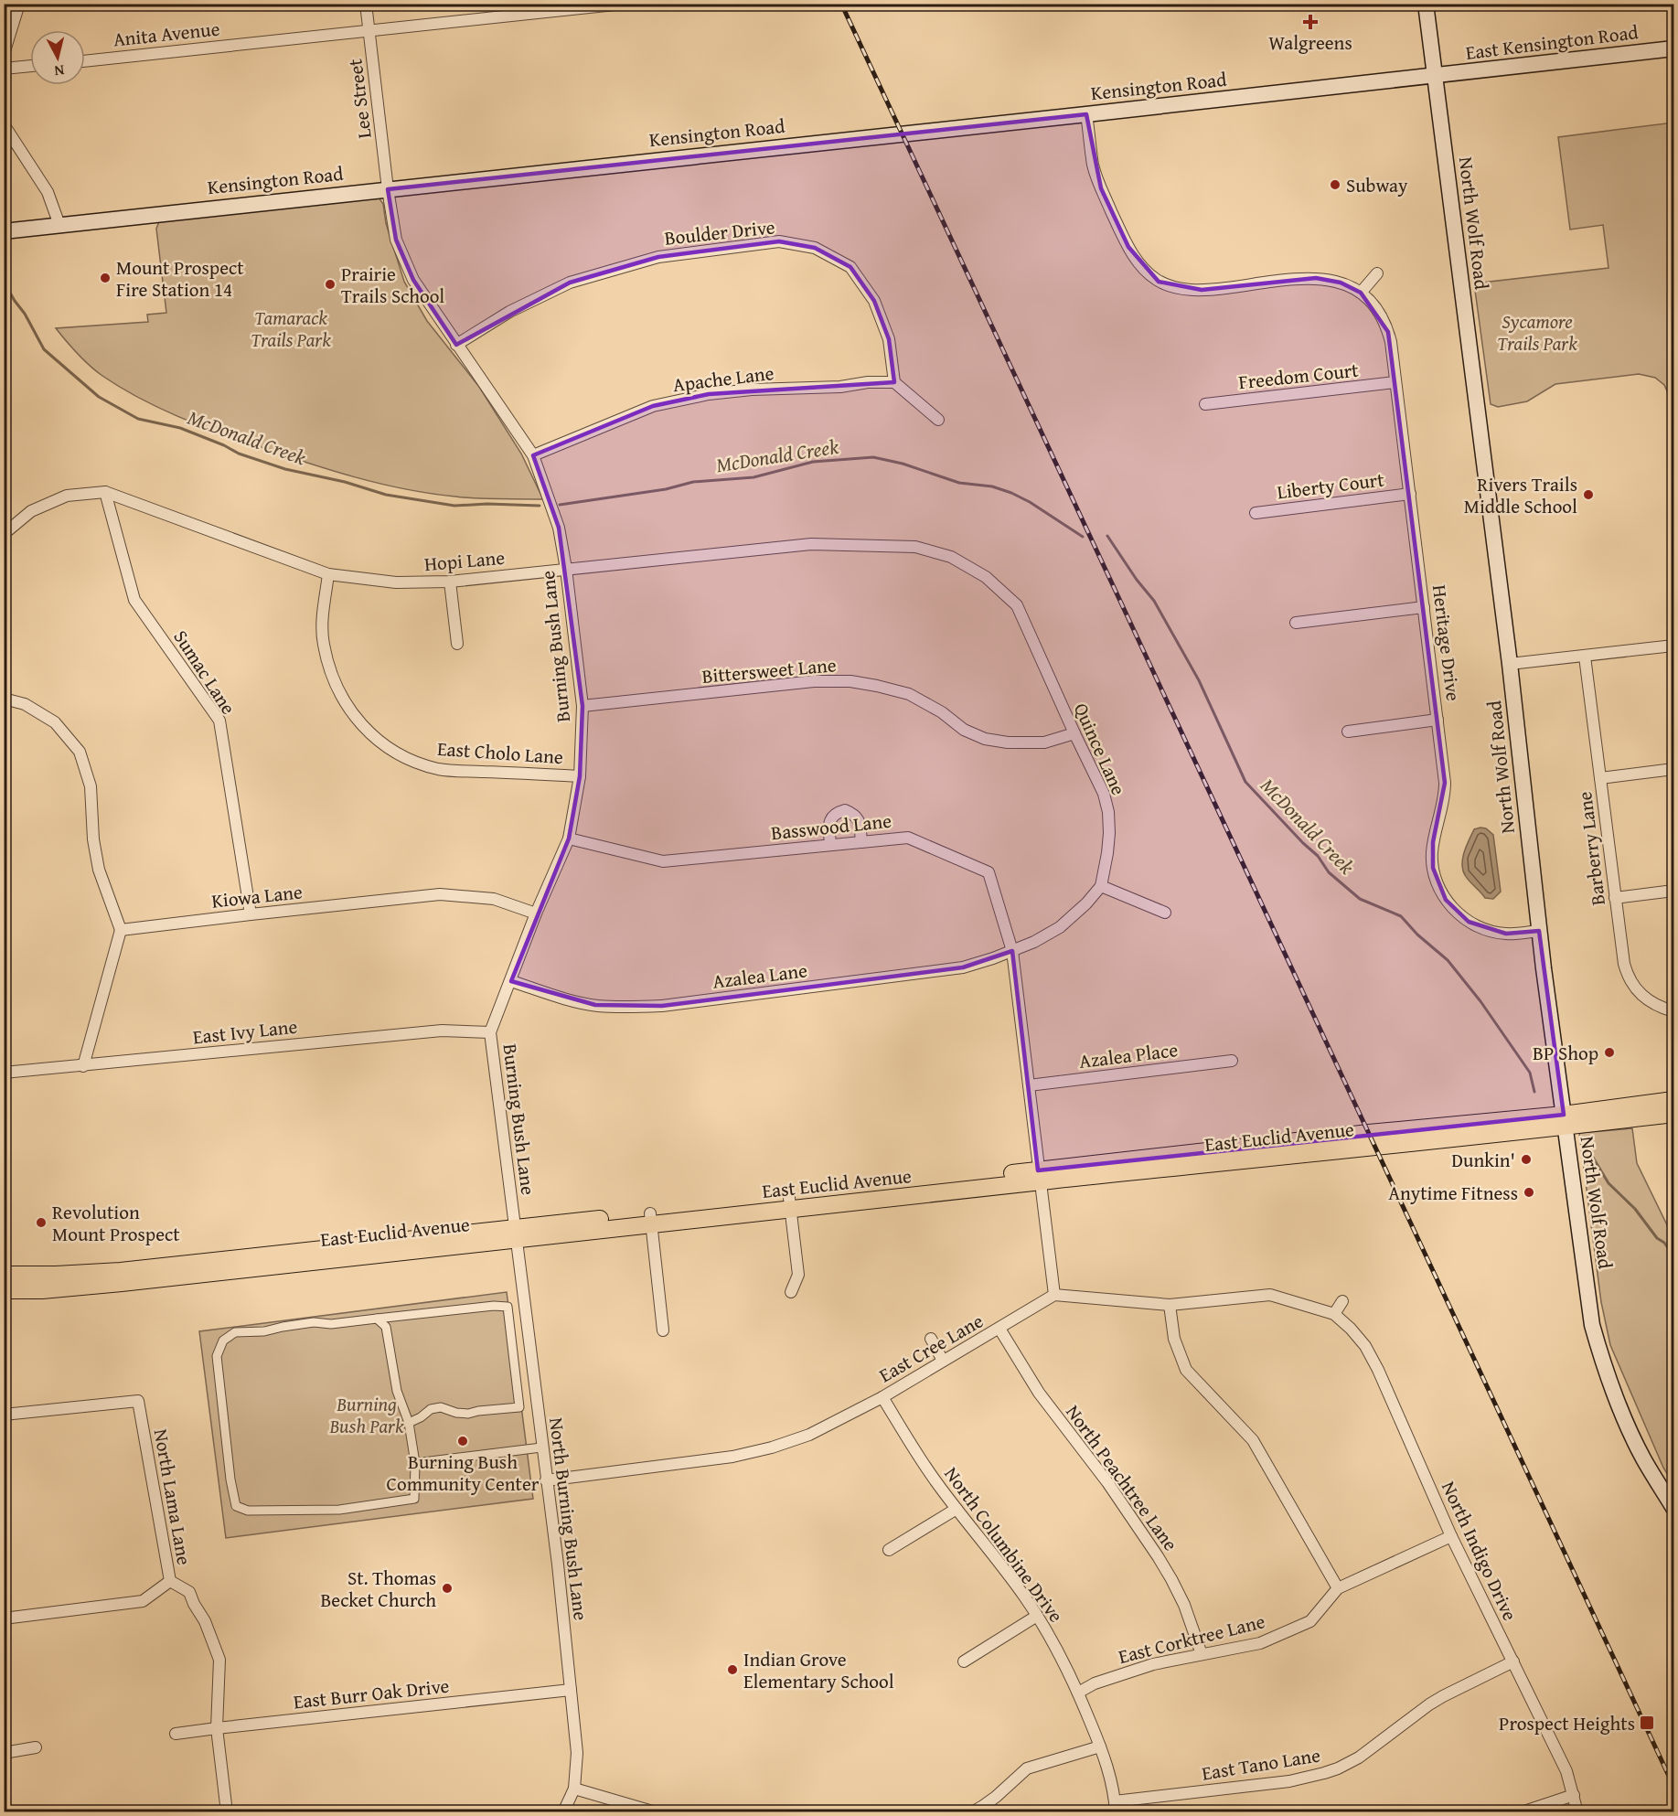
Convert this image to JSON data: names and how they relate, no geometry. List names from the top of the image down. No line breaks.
{"streets":{"main road":["East Kensington Road","Kensington Road","North Wolf Road","East Euclid Avenue"],"street":["Anita Avenue","Lee Street","Boulder Drive","Freedom Court","Apache Lane","Liberty Court","Hopi Lane","Heritage Drive","Burning Bush Lane","Bittersweet Lane","Sumac Lane","Quince Lane","East Cholo Lane","Basswood Lane","Barberry Lane","Kiowa Lane","Azalea Lane","East Ivy Lane","Azalea Place","East Cree Lane","North Peachtree Lane","North Lama Lane","North Burning Bush Lane","North Columbine Drive","North Indigo Drive","East Corktree Lane","East Burr Oak Drive","East Tano Lane"]},"crossings":[["Anita Avenue","Lee Street"],["East Kensington Road","Kensington Road"],["East Kensington Road","North Wolf Road"],["Kensington Road","Lee Street"],["Kensington Road","North Wolf Road"],["Kensington Road","Heritage Drive"],["Kensington Road","Burning Bush Lane"],["Lee Street","Burning Bush Lane"],["North Wolf Road","Heritage Drive"],["North Wolf Road","East Euclid Avenue"],["Boulder Drive","Apache Lane"],["Boulder Drive","Burning Bush Lane"],["Freedom Court","Heritage Drive"],["Apache Lane","Burning Bush Lane"],["Liberty Court","Heritage Drive"],["Hopi Lane","Burning Bush Lane"],["Hopi Lane","Sumac Lane"],["Hopi Lane","Quince Lane"],["Hopi Lane","East Cholo Lane"],["Burning Bush Lane","Bittersweet Lane"],["Burning Bush Lane","East Cholo Lane"],["Burning Bush Lane","Basswood Lane"],["Burning Bush Lane","Kiowa Lane"],["Burning Bush Lane","Azalea Lane"],["Burning Bush Lane","East Ivy Lane"],["Burning Bush Lane","East Euclid Avenue"],["Burning Bush Lane","North Burning Bush Lane"],["Bittersweet Lane","Quince Lane"],["Sumac Lane","Kiowa Lane"],["Basswood Lane","Azalea Lane"],["Basswood Lane","Azalea Place"],["Basswood Lane","East Euclid Avenue"],["Basswood Lane","East Cree Lane"],["East Euclid Avenue","North Burning Bush Lane"],["East Cree Lane","North Peachtree Lane"],["East Cree Lane","North Burning Bush Lane"],["East Cree Lane","North Columbine Drive"],["North Peachtree Lane","East Corktree Lane"],["North Lama Lane","East Burr Oak Drive"],["North Burning Bush Lane","East Burr Oak Drive"],["North Columbine Drive","East Corktree Lane"],["North Columbine Drive","East Tano Lane"],["North Indigo Drive","East Corktree Lane"],["North Indigo Drive","East Tano Lane"]],"water":["McDonald Creek"],"parks":["Tamarack Trails Park","Sycamore Trails Park","Burning Bush Park"],"places":{"health":["Walgreens"],"other":["Subway","Mount Prospect Fire Station 14","Prairie Trails School","Rivers Trails Middle School","BP Shop","Dunkin'","Anytime Fitness","Revolution Mount Prospect","Burning Bush Community Center","St. Thomas Becket Church","Indian Grove Elementary School"],"transit":["Prospect Heights"]},"north":"bottom"}
